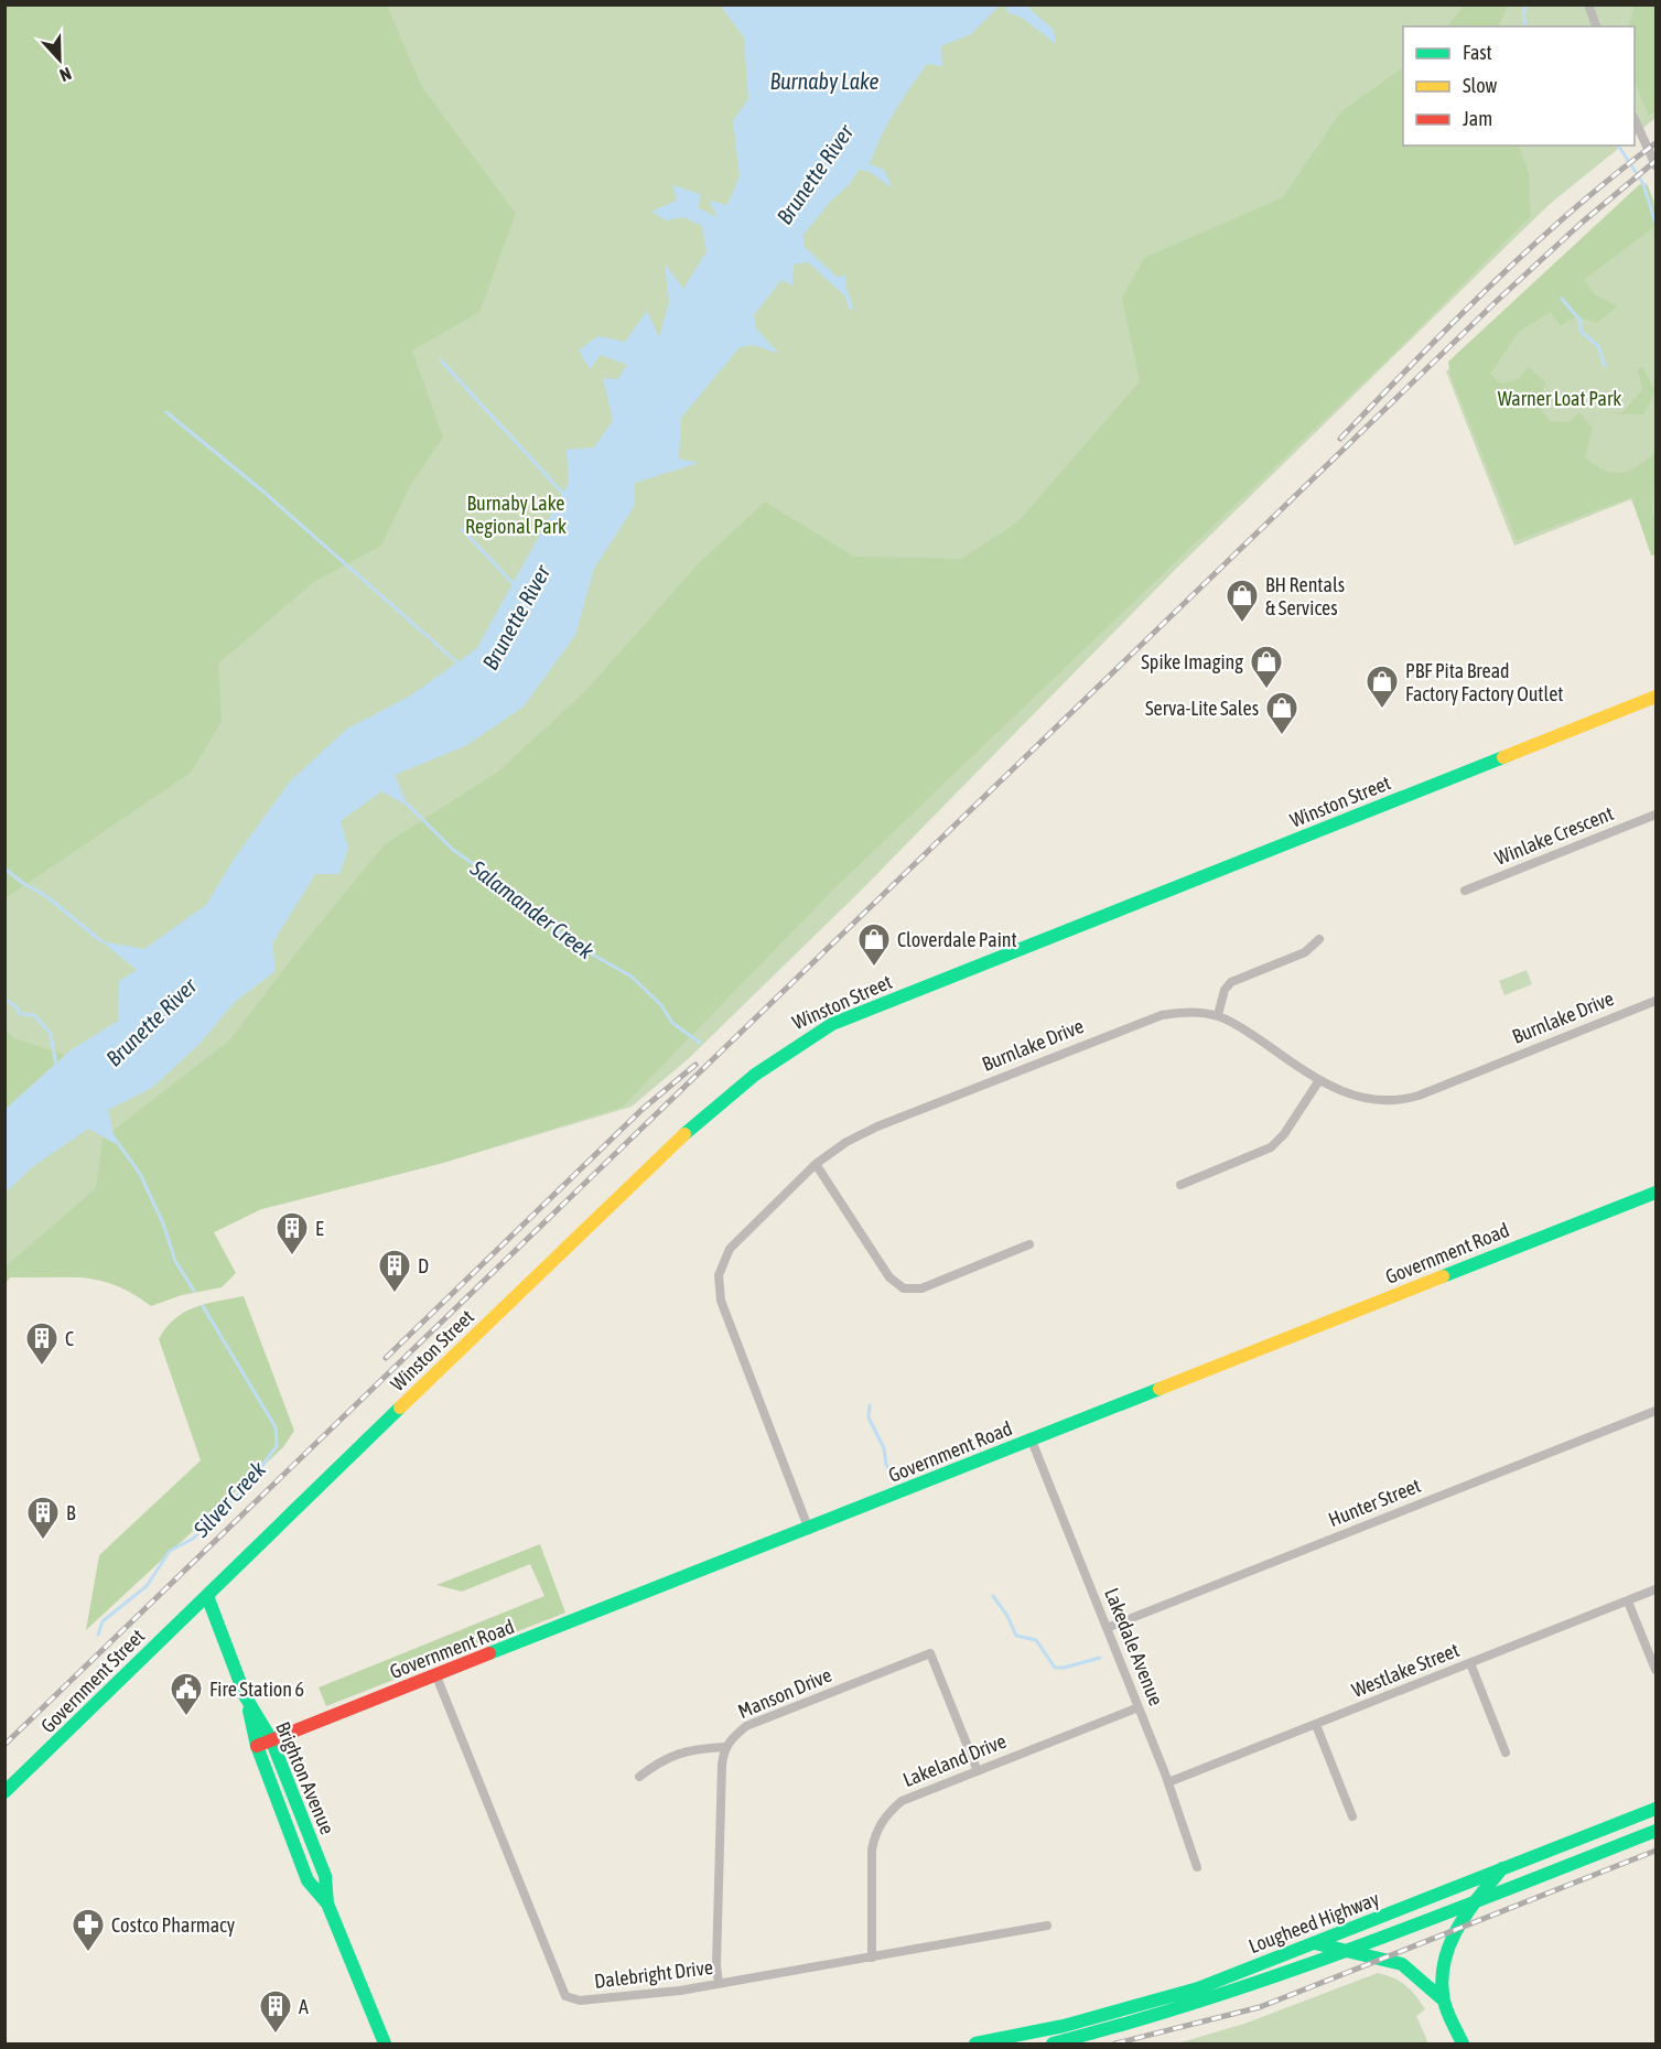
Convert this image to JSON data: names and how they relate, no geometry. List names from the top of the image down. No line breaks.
{"streets":{"street":["Winston Street","Winlake Crescent","Burnlake Drive","Government Road","Hunter Street","Lakedale Avenue","Westlake Street","Government Street","Manson Drive","Lakeland Drive","Brighton Avenue","Lougheed Highway","Dalebright Drive"]},"crossings":[["Winston Street","Government Street"],["Winston Street","Brighton Avenue"],["Burnlake Drive","Government Road"],["Government Road","Lakedale Avenue"],["Government Road","Brighton Avenue"],["Government Road","Dalebright Drive"],["Hunter Street","Lakedale Avenue"],["Lakedale Avenue","Westlake Street"],["Lakedale Avenue","Lakeland Drive"],["Government Street","Brighton Avenue"],["Manson Drive","Lakeland Drive"],["Lakeland Drive","Dalebright Drive"]],"water":["Burnaby Lake","Brunette River","Salamander Creek","Silver Creek"],"parks":["Warner Loat Park","Burnaby Lake Regional Park"],"places":{"shop":["BH Rentals & Services","Spike Imaging","PBF Pita Bread Factory Factory Outlet","Serva-Lite Sales","Cloverdale Paint"],"building":["E","D","C","B","A"],"public building":["Fire Station 6"],"pharmacy":["Costco Pharmacy"]},"legend":["Fast","Slow","Jam"],"north":"bottom"}
